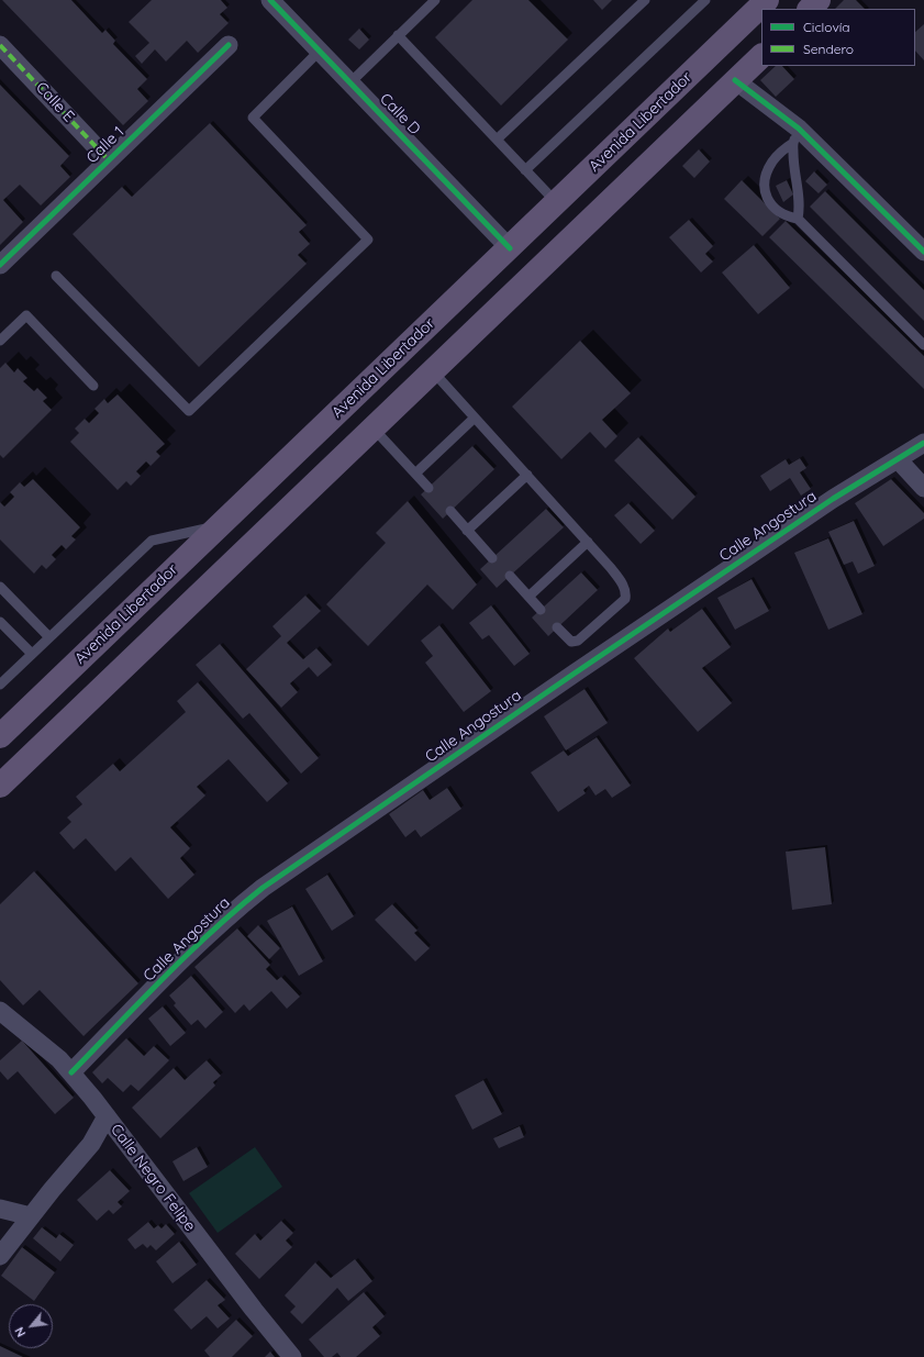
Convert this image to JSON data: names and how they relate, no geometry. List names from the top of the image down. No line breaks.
{"streets":{"main road":["Avenida Libertador"],"street":["Calle E","Calle D","Calle 1","Calle Angostura","Calle Negro Felipe"]},"crossings":[["Calle E","Calle 1"],["Calle D","Avenida Libertador"],["Calle Angostura","Calle Negro Felipe"]],"legend":["Ciclovía","Sendero"],"north":"bottom left"}
